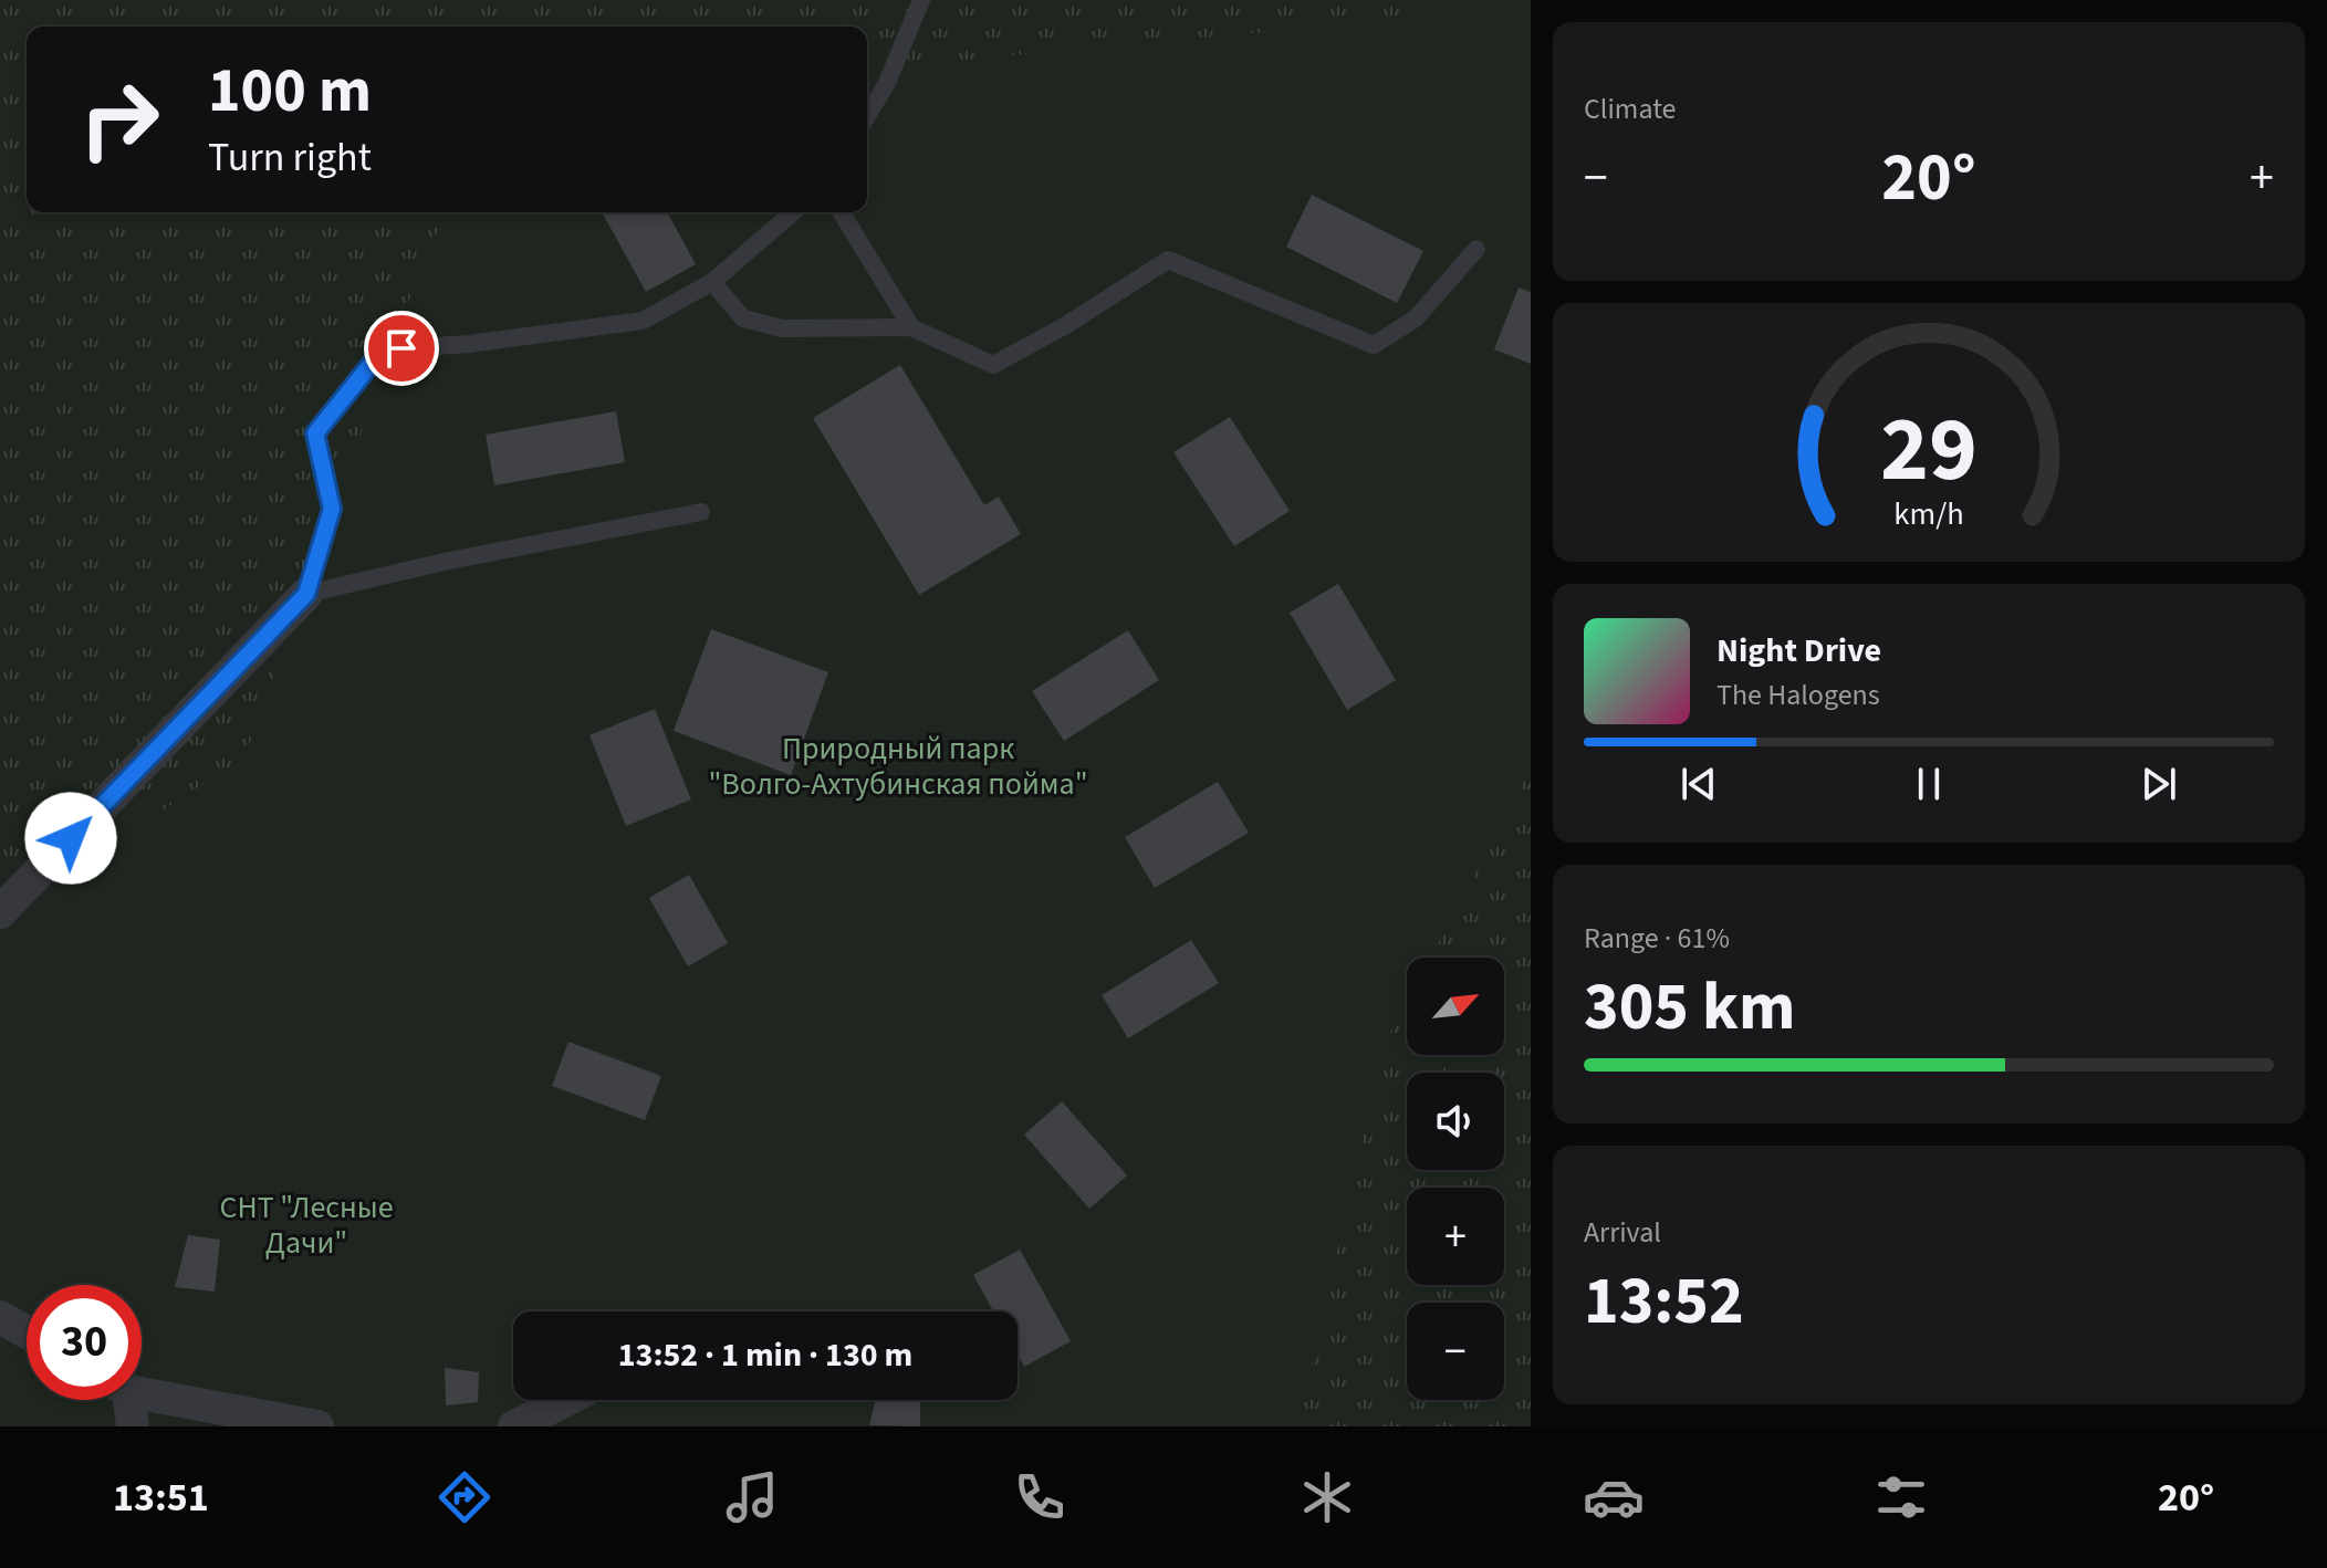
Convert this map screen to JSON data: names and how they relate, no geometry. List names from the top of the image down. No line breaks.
{"parks":["Природный парк \"Волго-Ахтубинская пойма\"","СНТ \"Лесные Дачи\""],"north":"top right","page":{"tile":["Climate",["Range · 61%","305 km"],["Arrival","13:52"]],"turn":["100 m","Turn right"],"heat":["−","20°","+"],"song":["Night Drive","The Halogens"],"map_buttons":["+","−"],"limit":"30","trip":"13:52 · 1 min · 130 m","tabs":["13:51","20°"],"gauge":["29","km/h"]}}
